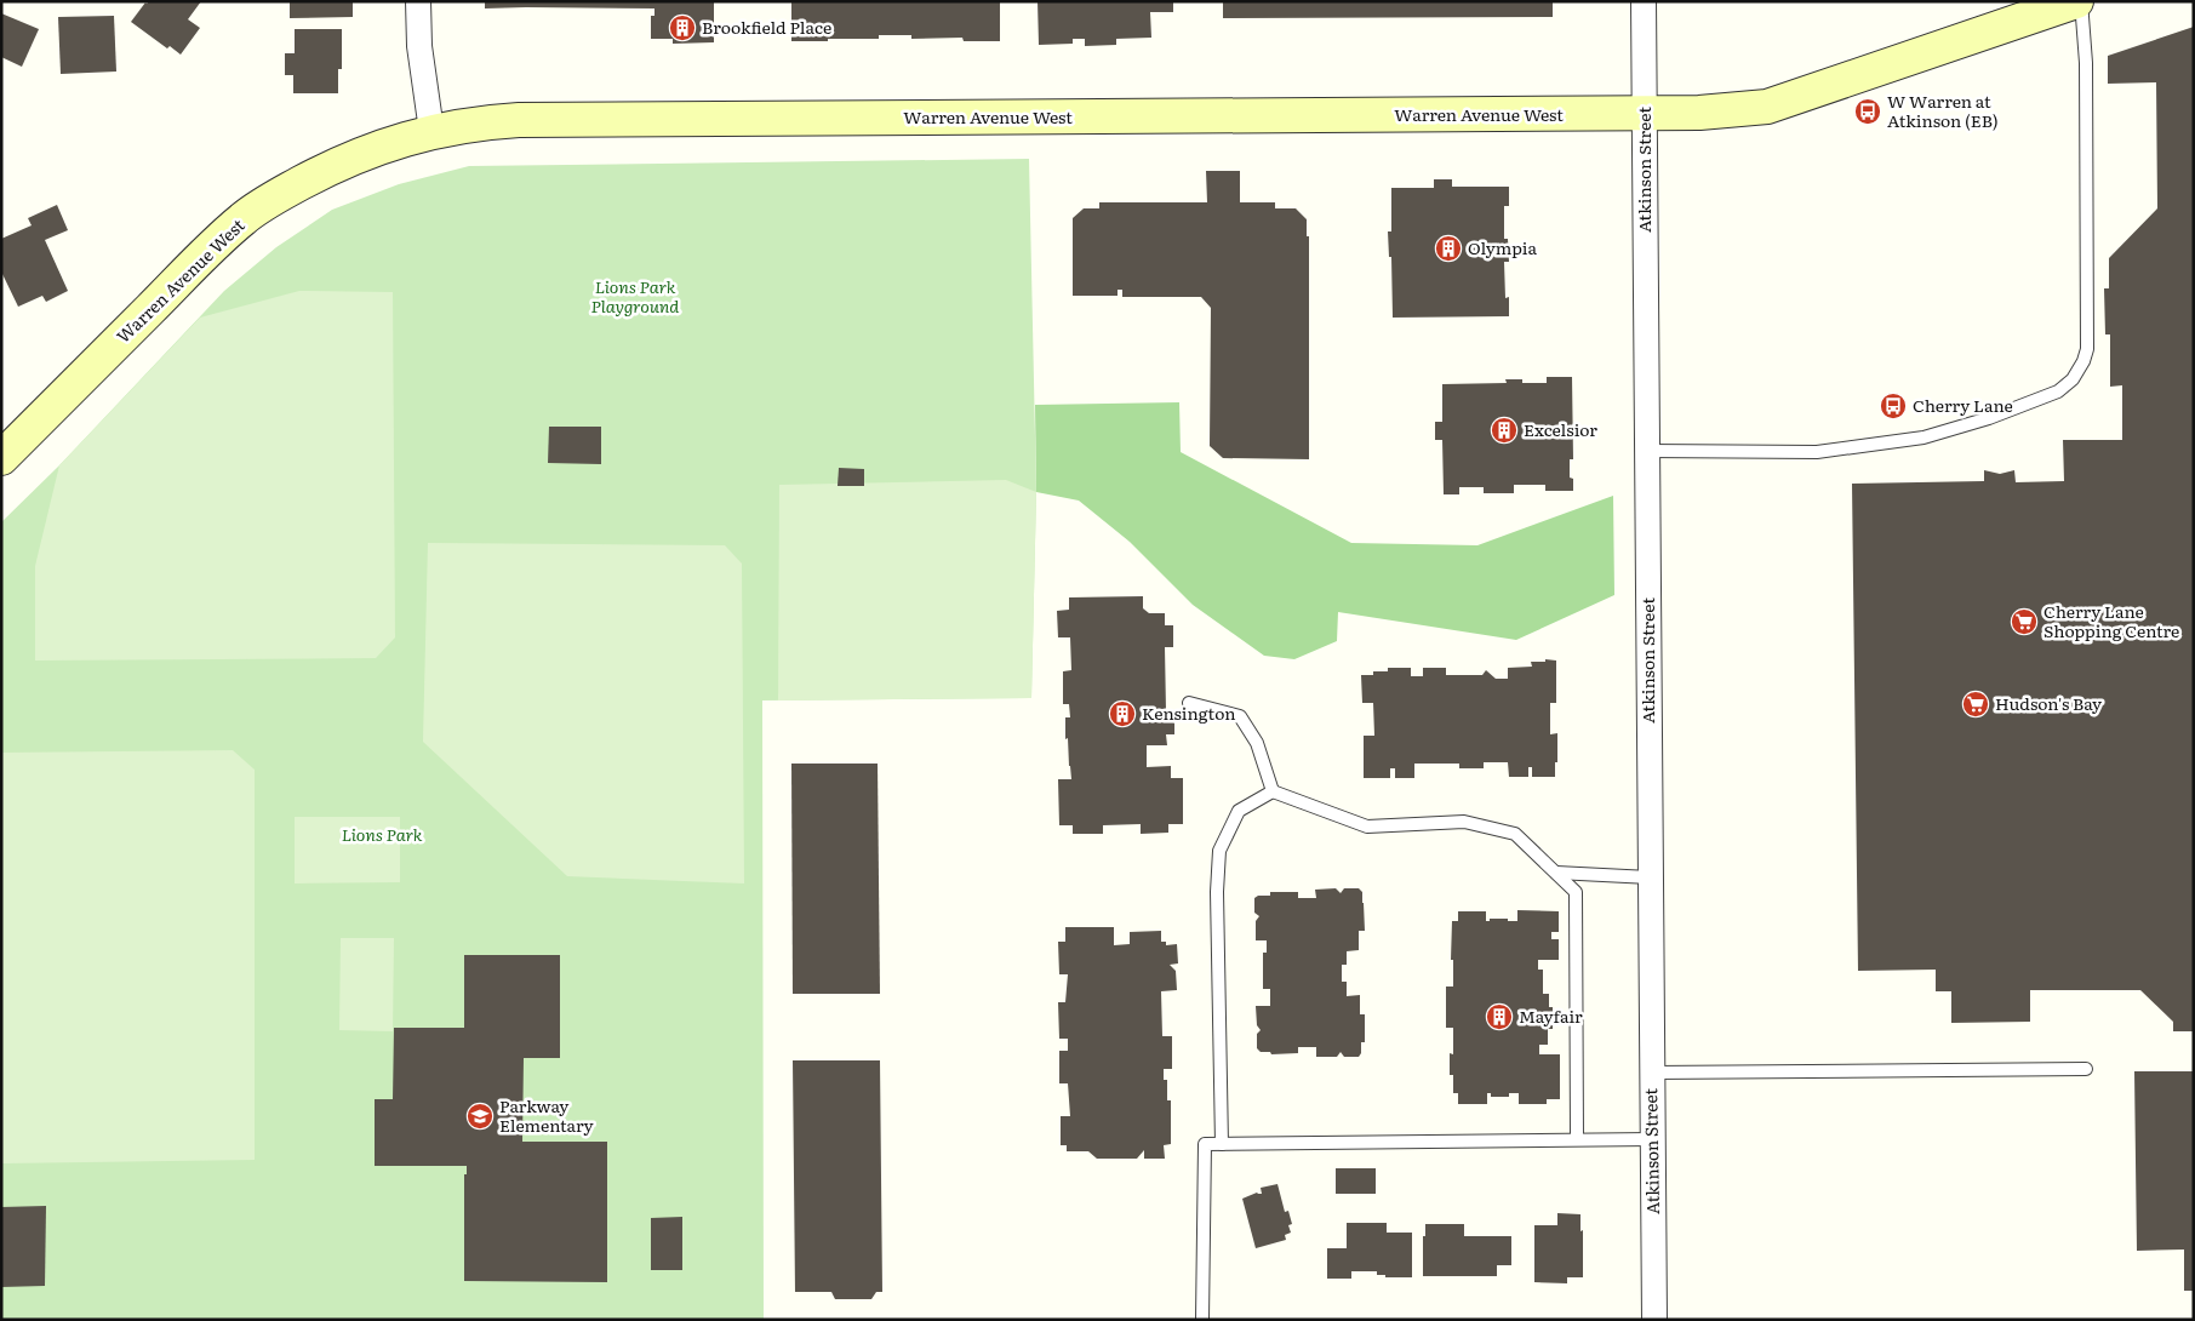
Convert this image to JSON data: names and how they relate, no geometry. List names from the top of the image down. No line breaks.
{"streets":{"street":["Warren Avenue West","Atkinson Street"]},"crossings":[["Warren Avenue West","Atkinson Street"]],"parks":["Lions Park Playground","Lions Park"],"places":{"building":["Brookfield Place","Olympia","Excelsior","Kensington","Mayfair"],"bus stop":["W Warren at Atkinson (EB)","Cherry Lane"],"supermarket":["Cherry Lane Shopping Centre","Hudson's Bay"],"school or university":["Parkway Elementary"]}}
